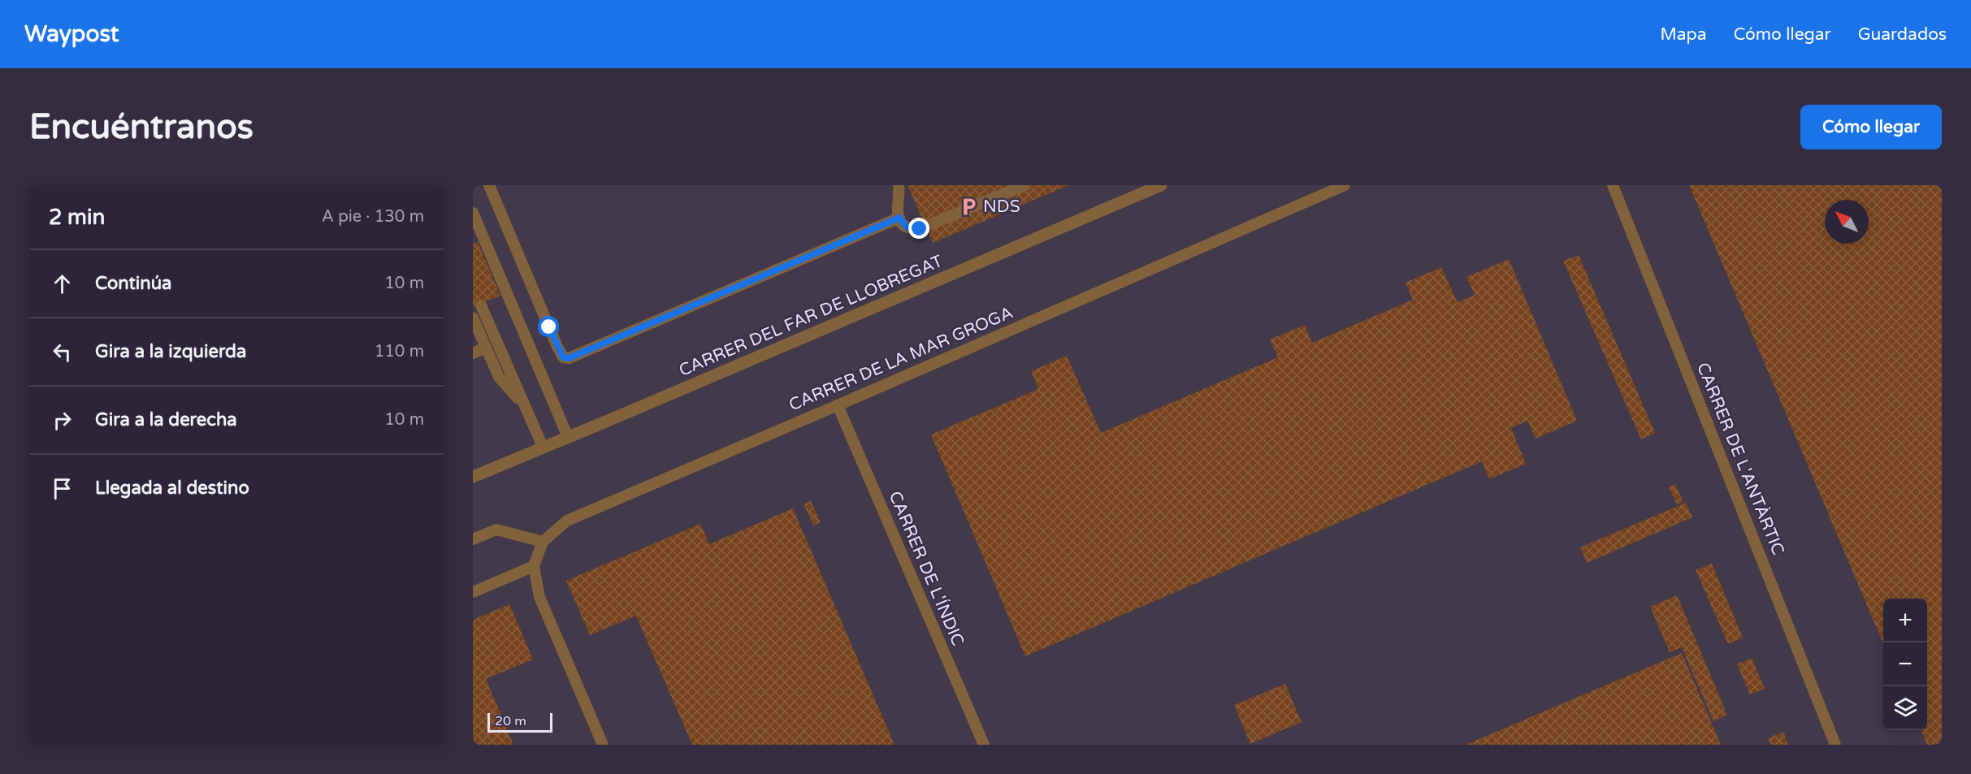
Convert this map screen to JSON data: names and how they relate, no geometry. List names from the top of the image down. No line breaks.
{"streets":{"street":["CARRER DEL FAR DE LLOBREGAT"],"lane":["CARRER DE LA MAR GROGA","CARRER DE L'ANTÀRTIC","CARRER DE L'ÍNDIC"]},"crossings":[["CARRER DE LA MAR GROGA","CARRER DE L'ÍNDIC"]],"places":{"parking":["NDS"]},"scale_bar":"20 m","north":"top left","page":{"header":"Waypost","nav":["Mapa","Cómo llegar","Guardados"],"buttons":"Cómo llegar","title":"Encuéntranos","heading":["2 min","A pie · 130 m"],"list":[["Continúa","10 m"],["Gira a la izquierda","110 m"],["Gira a la derecha","10 m"],"Llegada al destino"],"map_buttons":["+","−"],"scale":"20 m"}}
